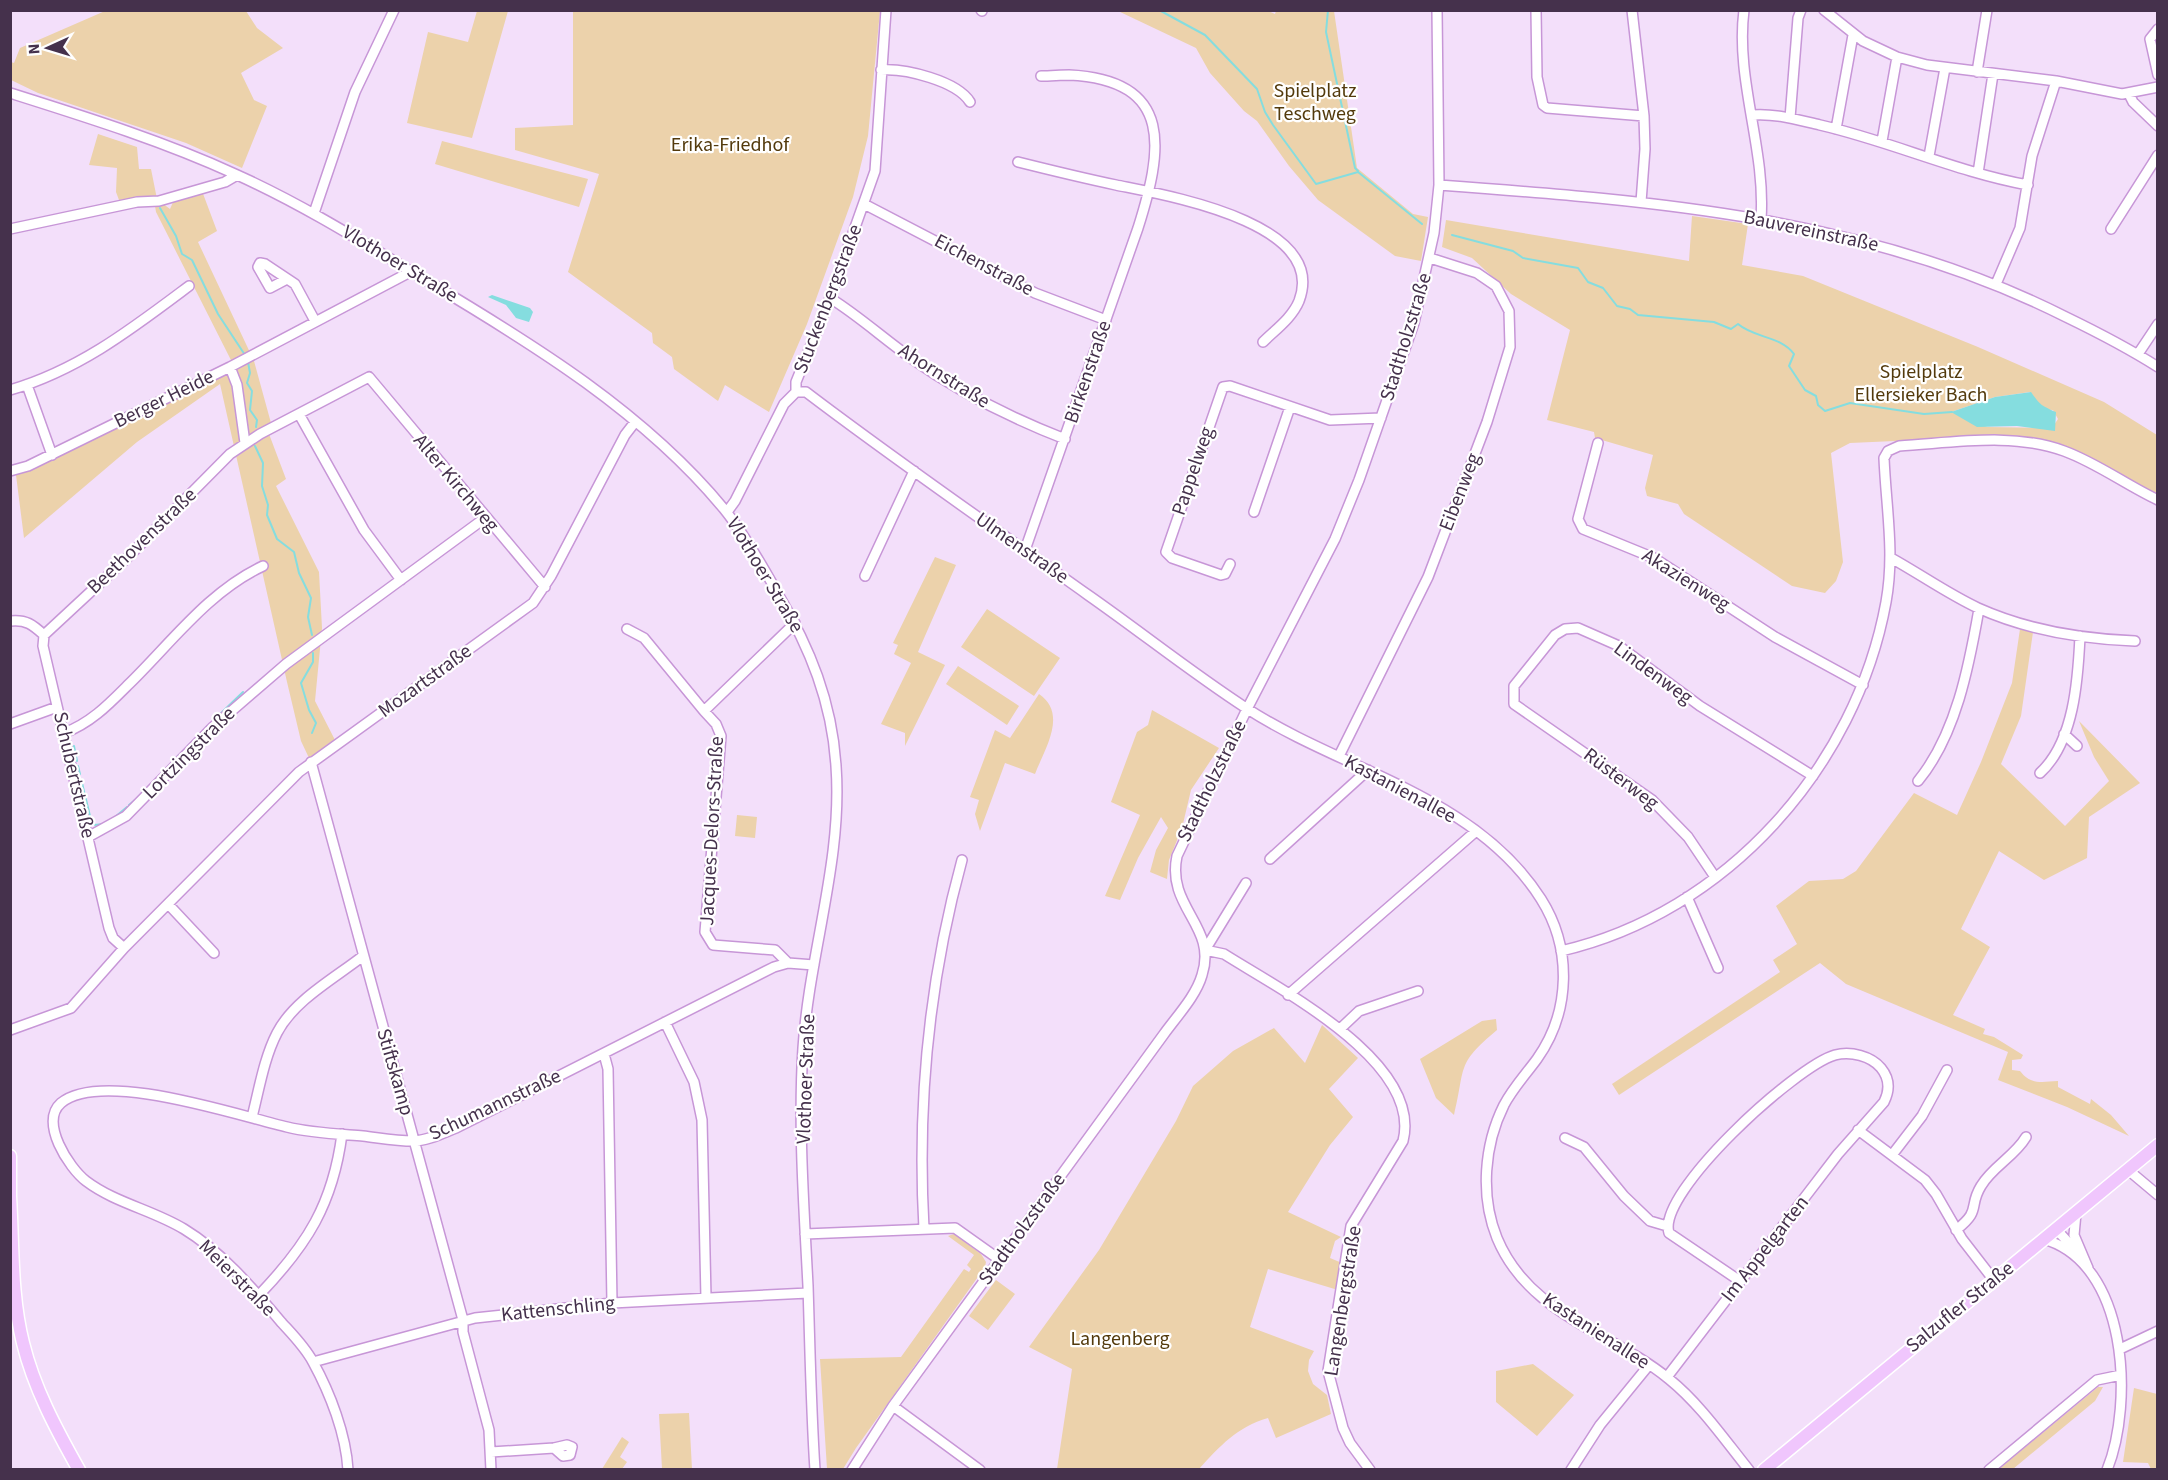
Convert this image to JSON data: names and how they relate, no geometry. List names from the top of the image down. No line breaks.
{"streets":{"main road":["Salzufler Straße"],"street":["Bauvereinstraße","Vlothoer Straße","Eichenstraße","Stuckenbergstraße","Stadtholzstraße","Birkenstraße","Ahornstraße","Berger Heide","Pappelweg","Alter Kirchweg","Eibenweg","Beethovenstraße","Ulmenstraße","Akazienweg","Lindenweg","Mozartstraße","Lortzingstraße","Schubertstraße","Rüsterweg","Kastanienallee","Jacques-Delors-Straße","Stiftskamp","Schumannstraße","Im Appelgarten","Meierstraße","Langenbergstraße","Kattenschling"]},"crossings":[["Bauvereinstraße","Stadtholzstraße"],["Vlothoer Straße","Stuckenbergstraße"],["Vlothoer Straße","Berger Heide"],["Vlothoer Straße","Mozartstraße"],["Vlothoer Straße","Kattenschling"],["Eichenstraße","Stuckenbergstraße"],["Eichenstraße","Birkenstraße"],["Stuckenbergstraße","Ahornstraße"],["Stuckenbergstraße","Ulmenstraße"],["Stadtholzstraße","Pappelweg"],["Stadtholzstraße","Eibenweg"],["Stadtholzstraße","Ulmenstraße"],["Stadtholzstraße","Kastanienallee"],["Stadtholzstraße","Langenbergstraße"],["Birkenstraße","Ahornstraße"],["Birkenstraße","Ulmenstraße"],["Alter Kirchweg","Beethovenstraße"],["Alter Kirchweg","Mozartstraße"],["Alter Kirchweg","Lortzingstraße"],["Eibenweg","Kastanienallee"],["Beethovenstraße","Schubertstraße"],["Ulmenstraße","Kastanienallee"],["Lindenweg","Rüsterweg"],["Mozartstraße","Schubertstraße"],["Mozartstraße","Stiftskamp"],["Lortzingstraße","Schubertstraße"],["Kastanienallee","Im Appelgarten"],["Jacques-Delors-Straße","Schumannstraße"],["Stiftskamp","Schumannstraße"],["Stiftskamp","Kattenschling"],["Schumannstraße","Meierstraße"],["Meierstraße","Kattenschling"]],"parks":["Spielplatz Teschweg","Erika-Friedhof","Spielplatz Ellersieker Bach","Langenberg"],"north":"left"}
